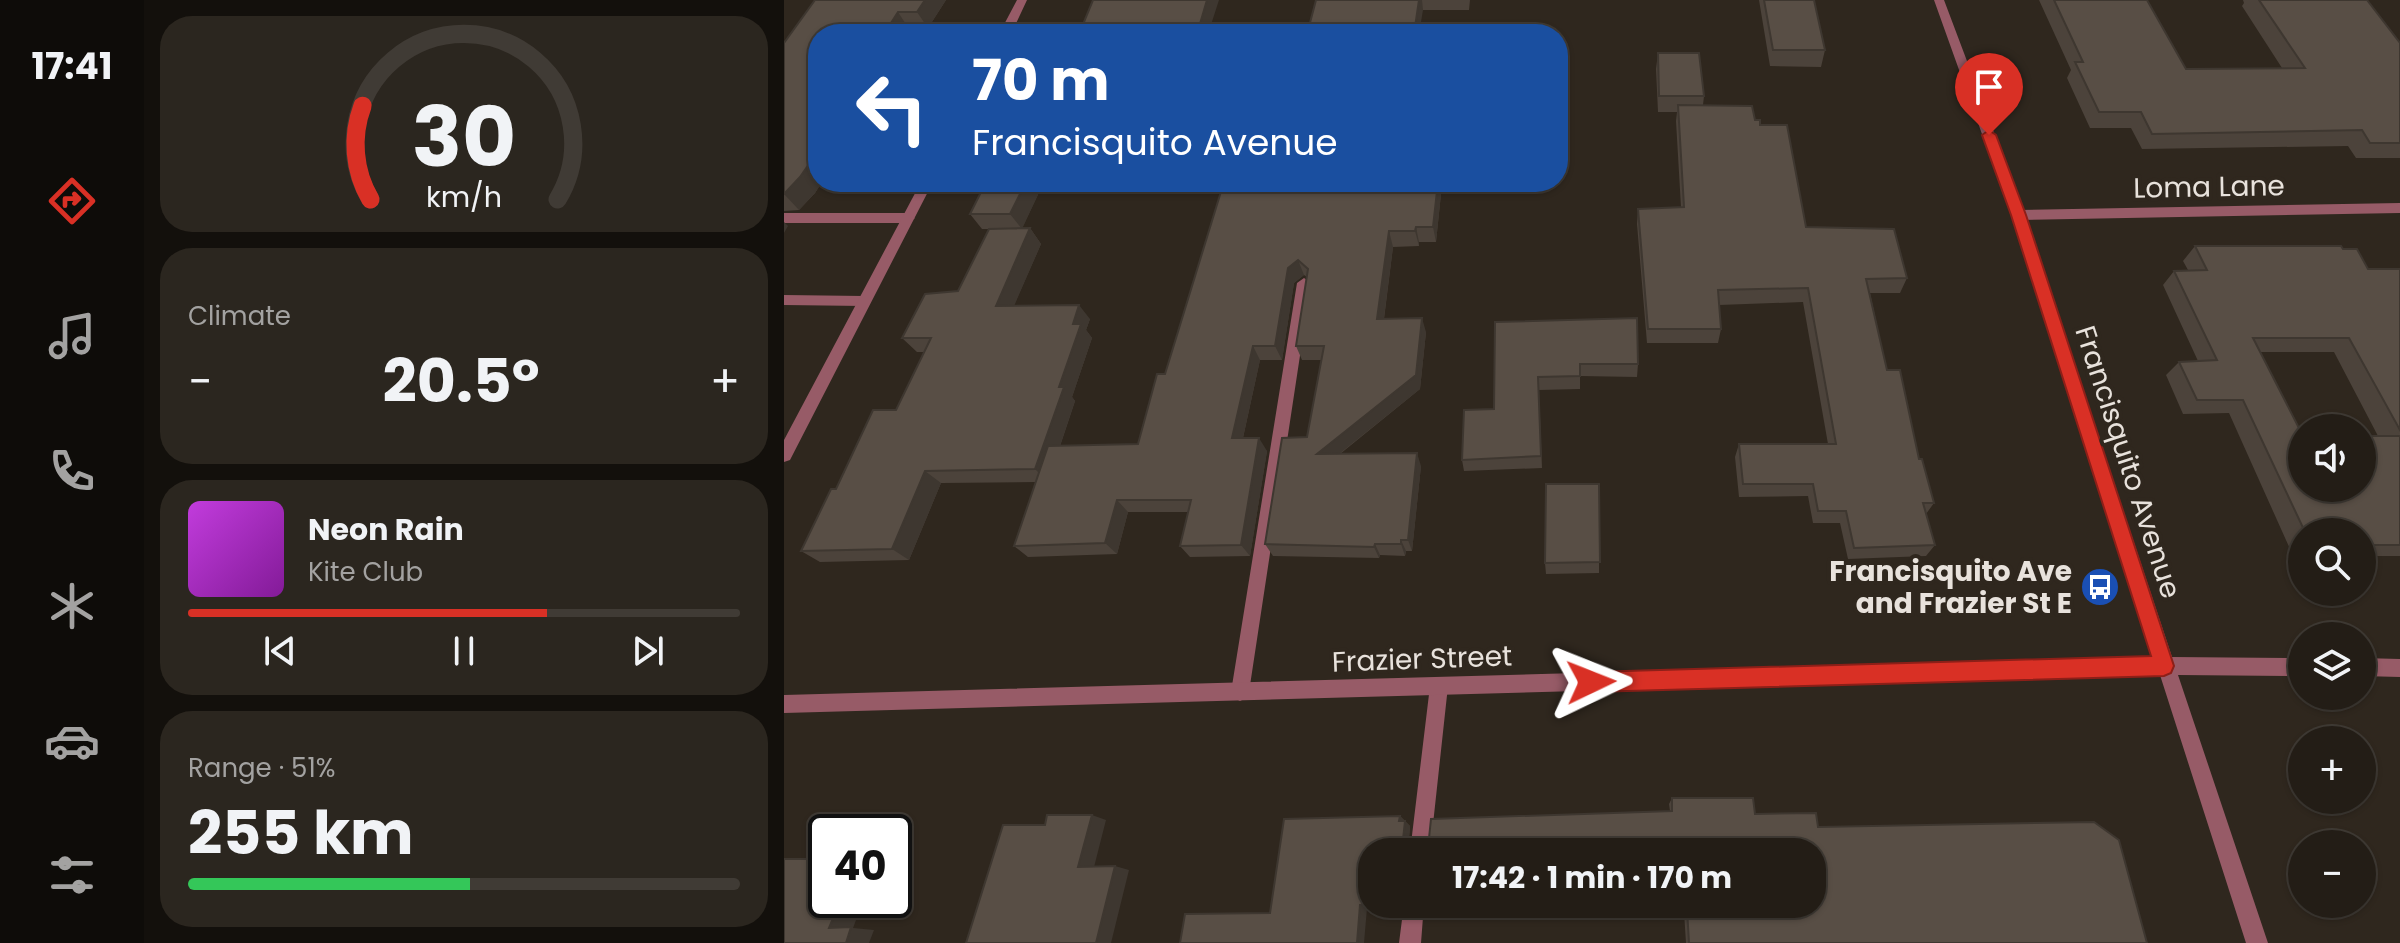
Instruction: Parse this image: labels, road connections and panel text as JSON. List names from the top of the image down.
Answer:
{
  "streets": {
    "street": ["Loma Lane", "Francisquito Avenue", "Frazier Street"]
  },
  "crossings": [
    ["Loma Lane", "Francisquito Avenue"],
    ["Francisquito Avenue", "Frazier Street"]
  ],
  "places": {
    "bus stop": ["Francisquito Ave and Frazier St E"]
  },
  "page": {
    "tabs": "17:41",
    "turn": ["70 m", "Francisquito Avenue"],
    "tile": [
      "Climate",
      ["Range · 51%", "255 km"]
    ],
    "heat": ["−", "20.5°", "+"],
    "map_buttons": ["+", "−"],
    "song": ["Neon Rain", "Kite Club"],
    "limit": "40",
    "trip": "17:42 · 1 min · 170 m",
    "gauge": ["30", "km/h"]
  }
}
